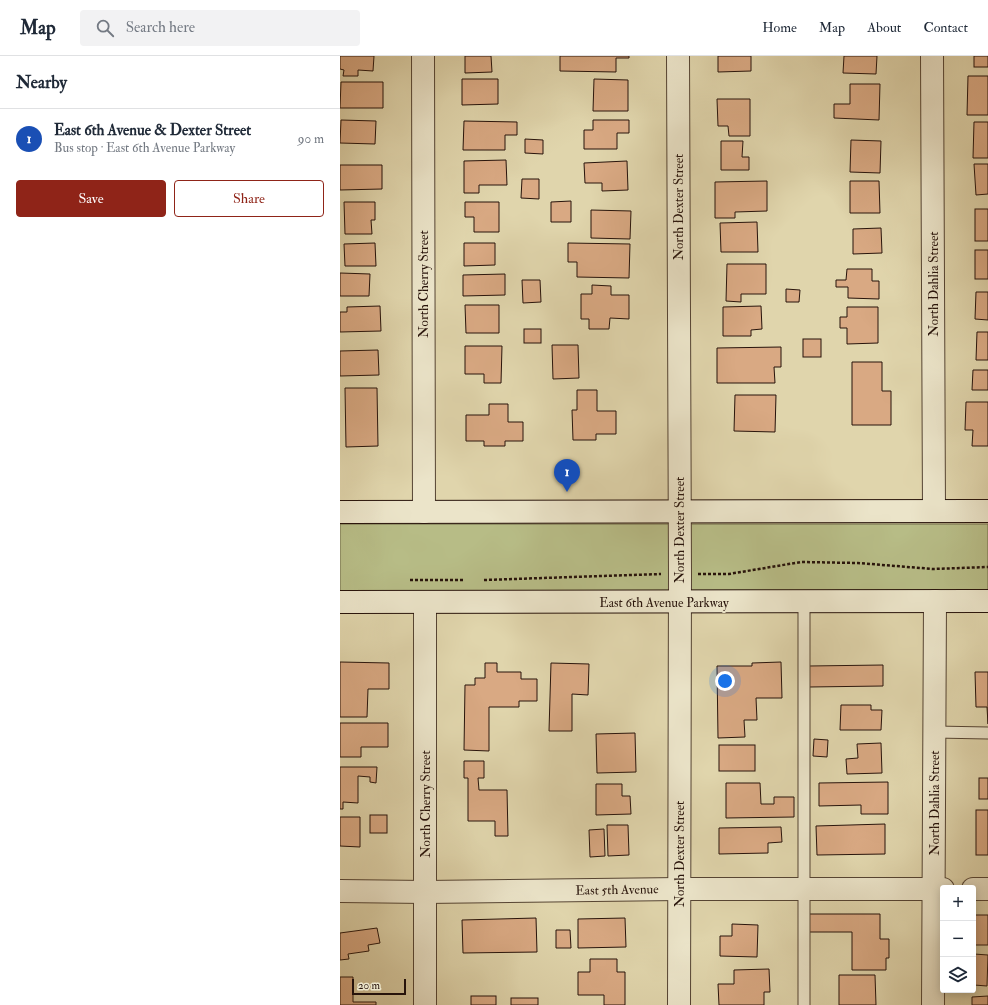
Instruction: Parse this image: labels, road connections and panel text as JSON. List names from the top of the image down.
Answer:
{
  "streets": {
    "street": [
      "North Dexter Street",
      "North Cherry Street",
      "North Dahlia Street",
      "East 6th Avenue Parkway",
      "East 5th Avenue"
    ]
  },
  "crossings": [
    ["North Dexter Street", "East 6th Avenue Parkway"],
    ["North Dexter Street", "East 5th Avenue"],
    ["North Cherry Street", "East 6th Avenue Parkway"],
    ["North Cherry Street", "East 5th Avenue"],
    ["North Dahlia Street", "East 6th Avenue Parkway"],
    ["North Dahlia Street", "East 5th Avenue"]
  ],
  "scale_bar": "20 m",
  "page": {
    "header": "Map",
    "search": "Search here",
    "nav": [
      "Home",
      "Map",
      "About",
      "Contact"
    ],
    "heading": "Nearby",
    "list": [
      {
        "mark": "1",
        "name": "East 6th Avenue & Dexter Street",
        "note": "Bus stop · East 6th Avenue Parkway",
        "value": "90 m"
      }
    ],
    "buttons": ["Save", "Share"],
    "pins": "1",
    "map_buttons": ["+", "−"],
    "scale": "20 m"
  }
}
